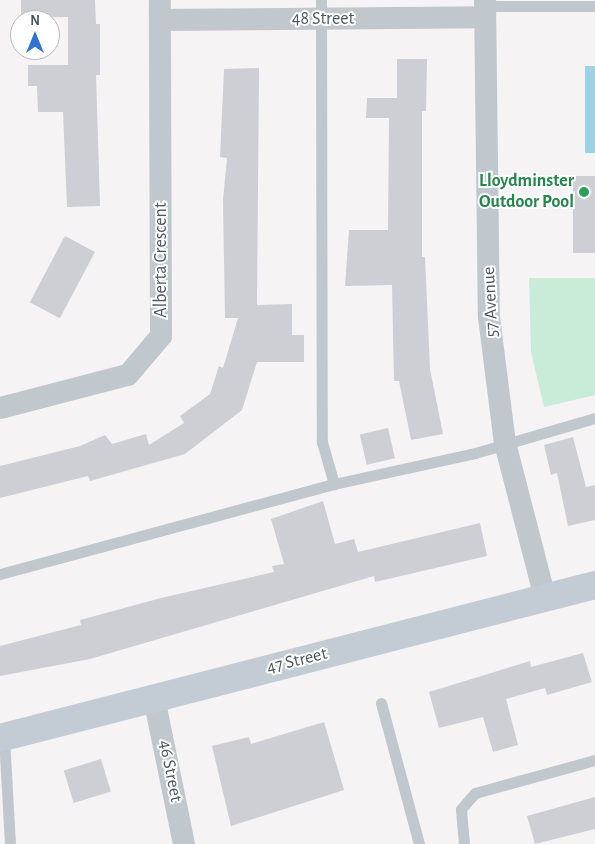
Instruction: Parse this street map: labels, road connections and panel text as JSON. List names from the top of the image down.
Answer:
{
  "streets": {
    "street": [
      "48 Street",
      "Alberta Crescent",
      "57 Avenue",
      "47 Street",
      "46 Street"
    ]
  },
  "crossings": [
    ["48 Street", "Alberta Crescent"],
    ["48 Street", "57 Avenue"],
    ["57 Avenue", "47 Street"],
    ["47 Street", "46 Street"]
  ],
  "places": ["Lloydminster Outdoor Pool"],
  "north": "top"
}
